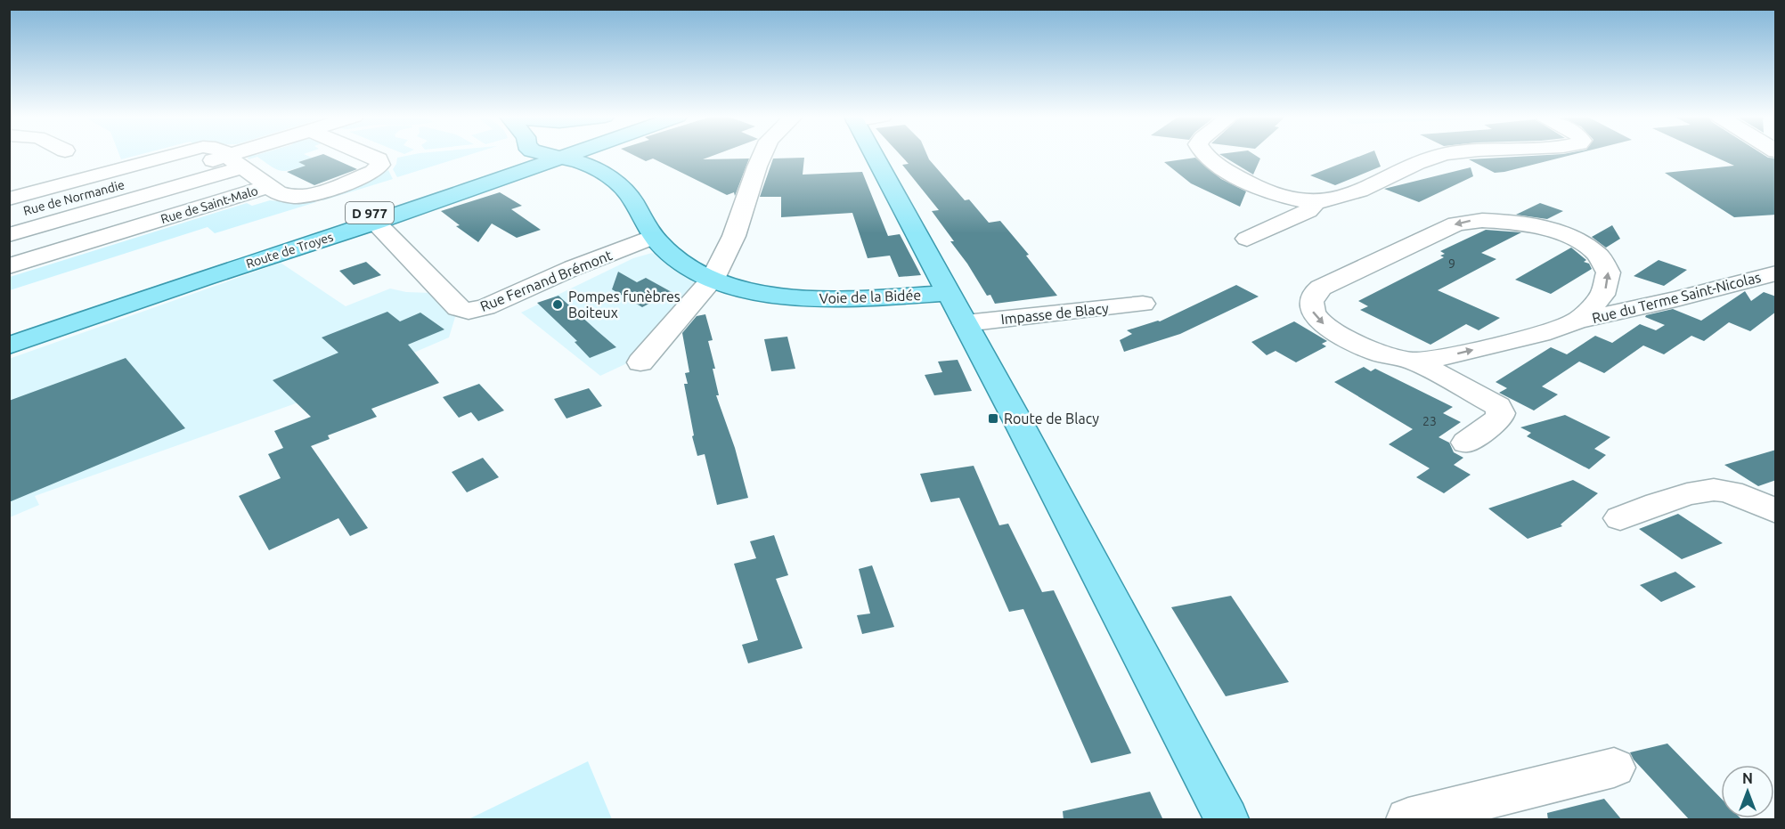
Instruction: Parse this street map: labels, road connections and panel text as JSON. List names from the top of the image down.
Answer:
{
  "streets": {
    "main road": ["D 977", "Route de Troyes", "Voie de la Bidée"],
    "street": [
      "Rue de Normandie",
      "Rue de Saint-Malo",
      "Rue Fernand Brémont",
      "Rue du Terme Saint-Nicolas",
      "Impasse de Blacy"
    ]
  },
  "crossings": [
    ["Rue de Normandie", "Rue de Saint-Malo"],
    ["Route de Troyes", "Rue Fernand Brémont"],
    ["Route de Troyes", "Voie de la Bidée"],
    ["Rue Fernand Brémont", "Voie de la Bidée"]
  ],
  "places": {
    "other": ["Pompes funèbres Boiteux"],
    "transit": ["Route de Blacy"]
  },
  "house_numbers": ["9", "23"],
  "north": "top"
}
